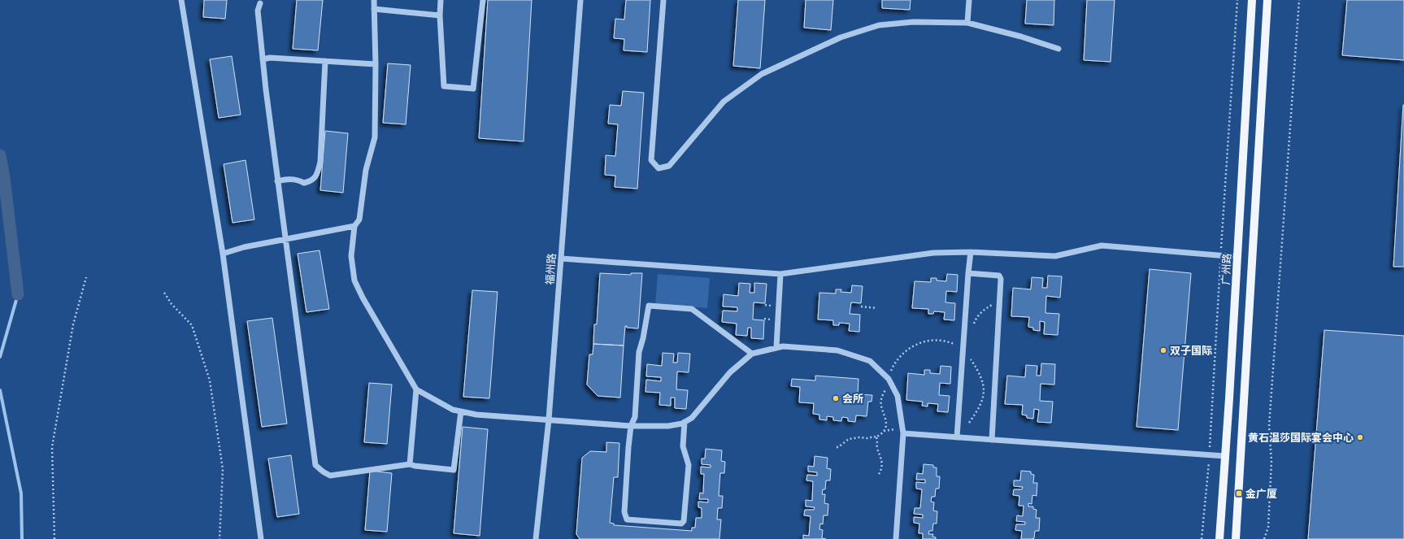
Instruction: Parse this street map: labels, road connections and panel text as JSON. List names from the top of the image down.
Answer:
{
  "streets": {
    "main road": ["广州路"],
    "street": ["福州路"]
  },
  "places": {
    "other": ["双子国际", "会所", "黄石温莎国际宴会中心"],
    "transit": ["金广厦"]
  }
}
